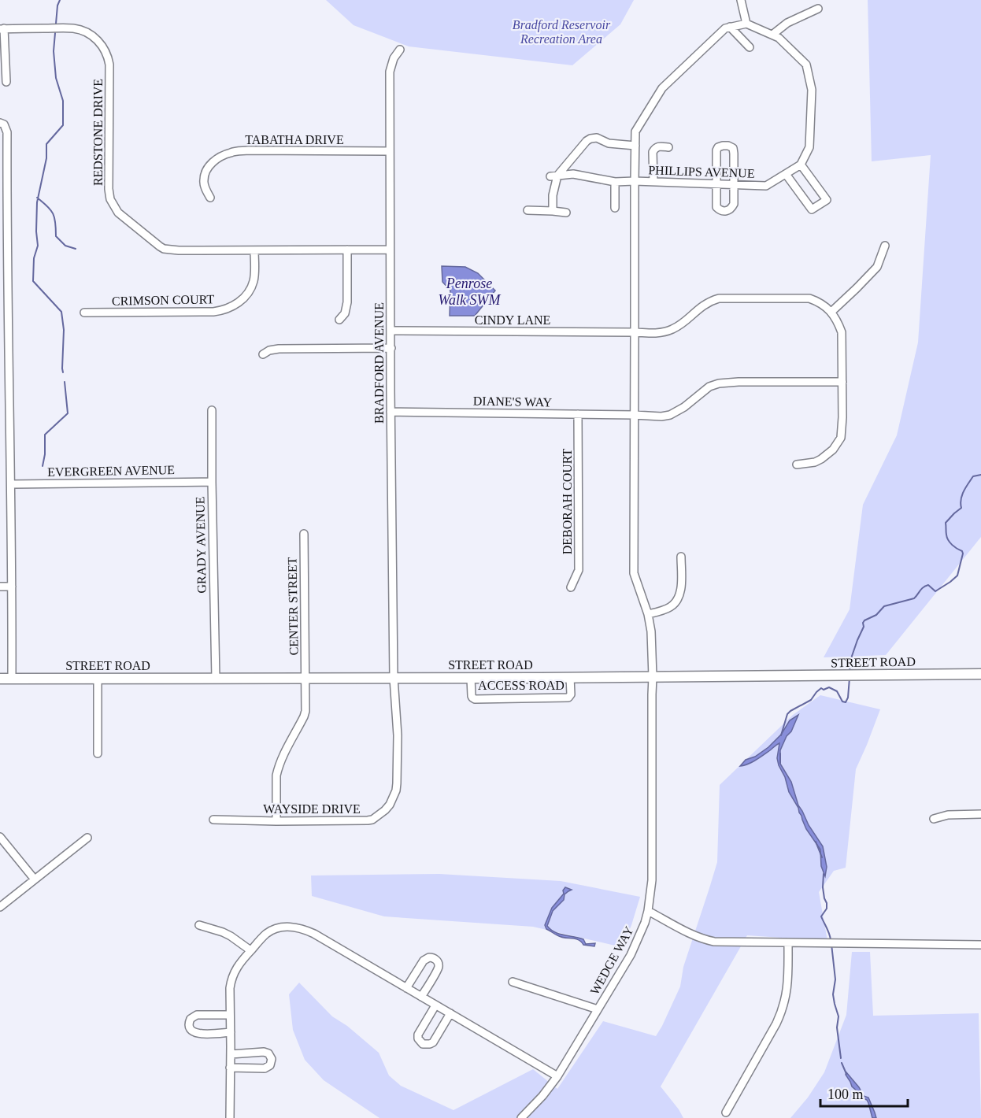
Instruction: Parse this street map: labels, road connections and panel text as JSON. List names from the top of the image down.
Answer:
{
  "streets": {
    "main road": ["STREET ROAD"],
    "street": [
      "REDSTONE DRIVE",
      "TABATHA DRIVE",
      "PHILLIPS AVENUE",
      "CRIMSON COURT",
      "CINDY LANE",
      "BRADFORD AVENUE",
      "DIANE'S WAY",
      "EVERGREEN AVENUE",
      "DEBORAH COURT",
      "GRADY AVENUE",
      "CENTER STREET",
      "ACCESS ROAD",
      "WAYSIDE DRIVE",
      "WEDGE WAY"
    ]
  },
  "crossings": [
    ["REDSTONE DRIVE", "CRIMSON COURT"],
    ["REDSTONE DRIVE", "BRADFORD AVENUE"],
    ["TABATHA DRIVE", "BRADFORD AVENUE"],
    ["PHILLIPS AVENUE", "CINDY LANE"],
    ["PHILLIPS AVENUE", "DIANE'S WAY"],
    ["PHILLIPS AVENUE", "STREET ROAD"],
    ["PHILLIPS AVENUE", "WEDGE WAY"],
    ["CINDY LANE", "BRADFORD AVENUE"],
    ["BRADFORD AVENUE", "DIANE'S WAY"],
    ["BRADFORD AVENUE", "STREET ROAD"],
    ["BRADFORD AVENUE", "WAYSIDE DRIVE"],
    ["DIANE'S WAY", "DEBORAH COURT"],
    ["EVERGREEN AVENUE", "GRADY AVENUE"],
    ["GRADY AVENUE", "STREET ROAD"],
    ["CENTER STREET", "STREET ROAD"],
    ["CENTER STREET", "WAYSIDE DRIVE"],
    ["STREET ROAD", "ACCESS ROAD"],
    ["STREET ROAD", "WAYSIDE DRIVE"],
    ["STREET ROAD", "WEDGE WAY"]
  ],
  "water": ["Penrose Walk SWM"],
  "parks": ["Bradford Reservoir Recreation Area"],
  "scale_bar": "100 m"
}
